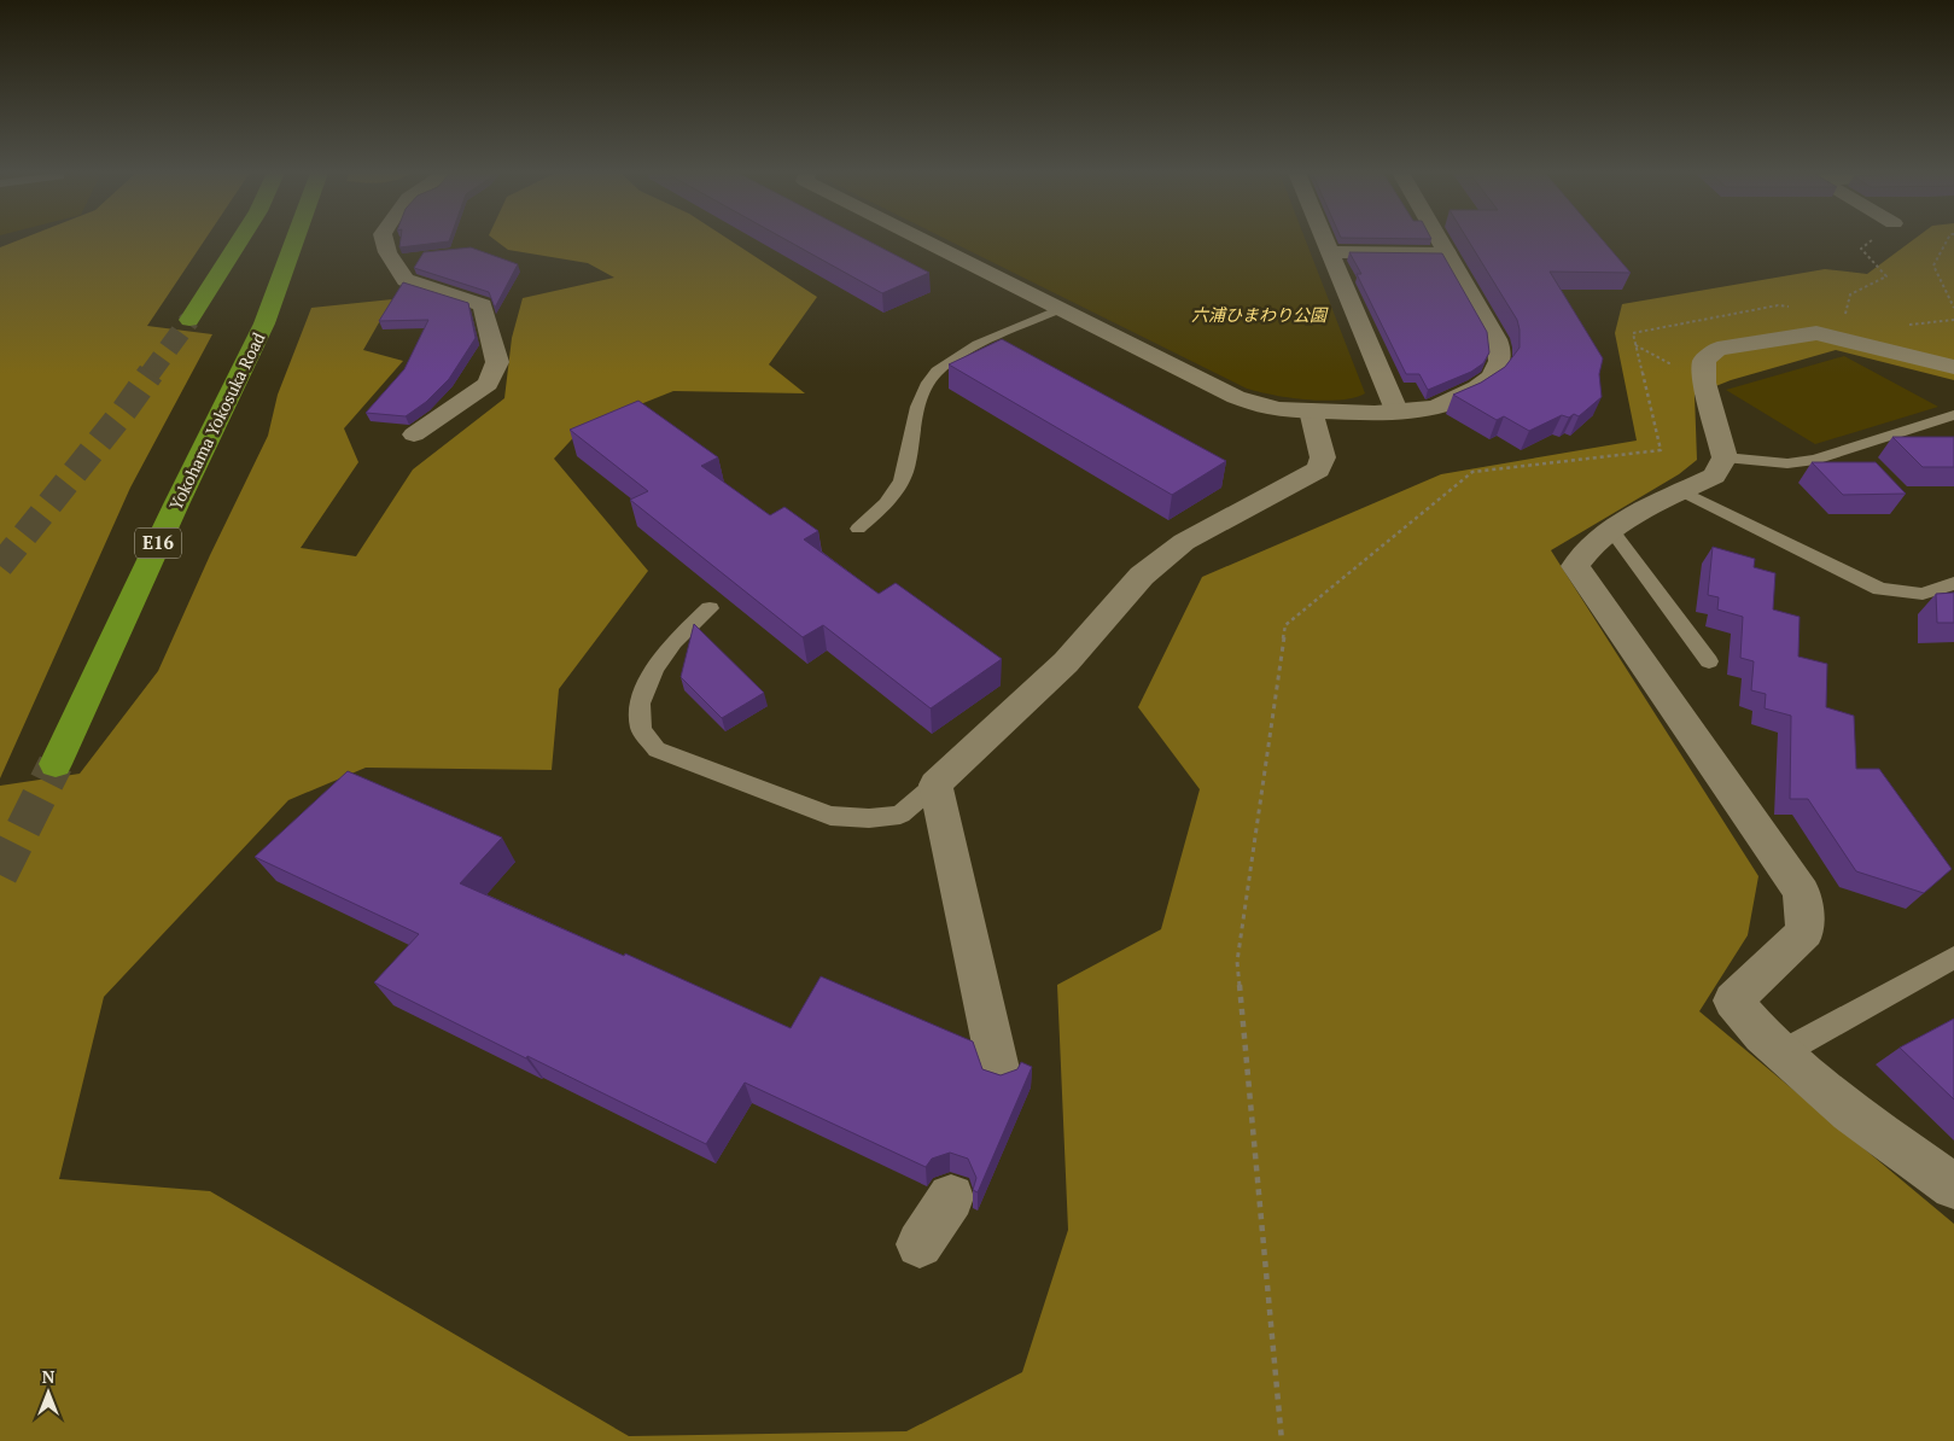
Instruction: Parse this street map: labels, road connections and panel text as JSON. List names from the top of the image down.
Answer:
{
  "streets": {
    "highway": ["Yokohama Yokosuka Road", "E16"]
  },
  "parks": ["六浦ひまわり公園"],
  "north": "top"
}
